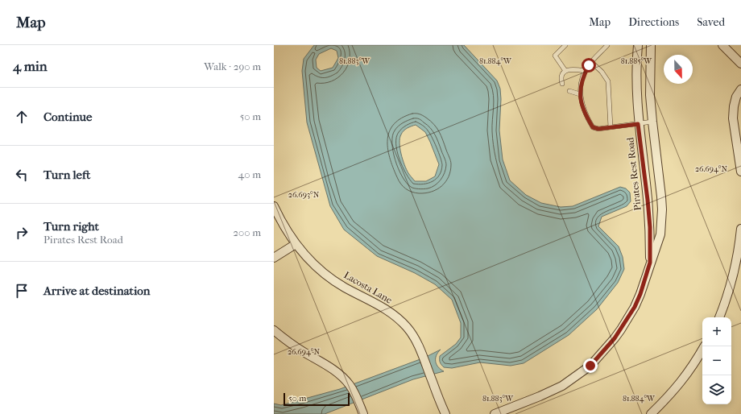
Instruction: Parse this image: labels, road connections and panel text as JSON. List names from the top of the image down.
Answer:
{
  "streets": {
    "street": ["Pirates Rest Road", "Lacosta Lane"]
  },
  "scale_bar": "50 m",
  "north": "bottom",
  "page": {
    "header": "Map",
    "nav": ["Map", "Directions", "Saved"],
    "heading": ["4 min", "Walk · 290 m"],
    "list": [
      ["Continue", "50 m"],
      ["Turn left", "40 m"],
      ["Turn right", "Pirates Rest Road", "200 m"],
      "Arrive at destination"
    ],
    "map_buttons": ["+", "−"],
    "scale": "50 m"
  },
  "coordinates": [
    "81.883°W",
    "81.884°W",
    "81.885°W",
    "26.694°N",
    "26.693°N"
  ]
}
